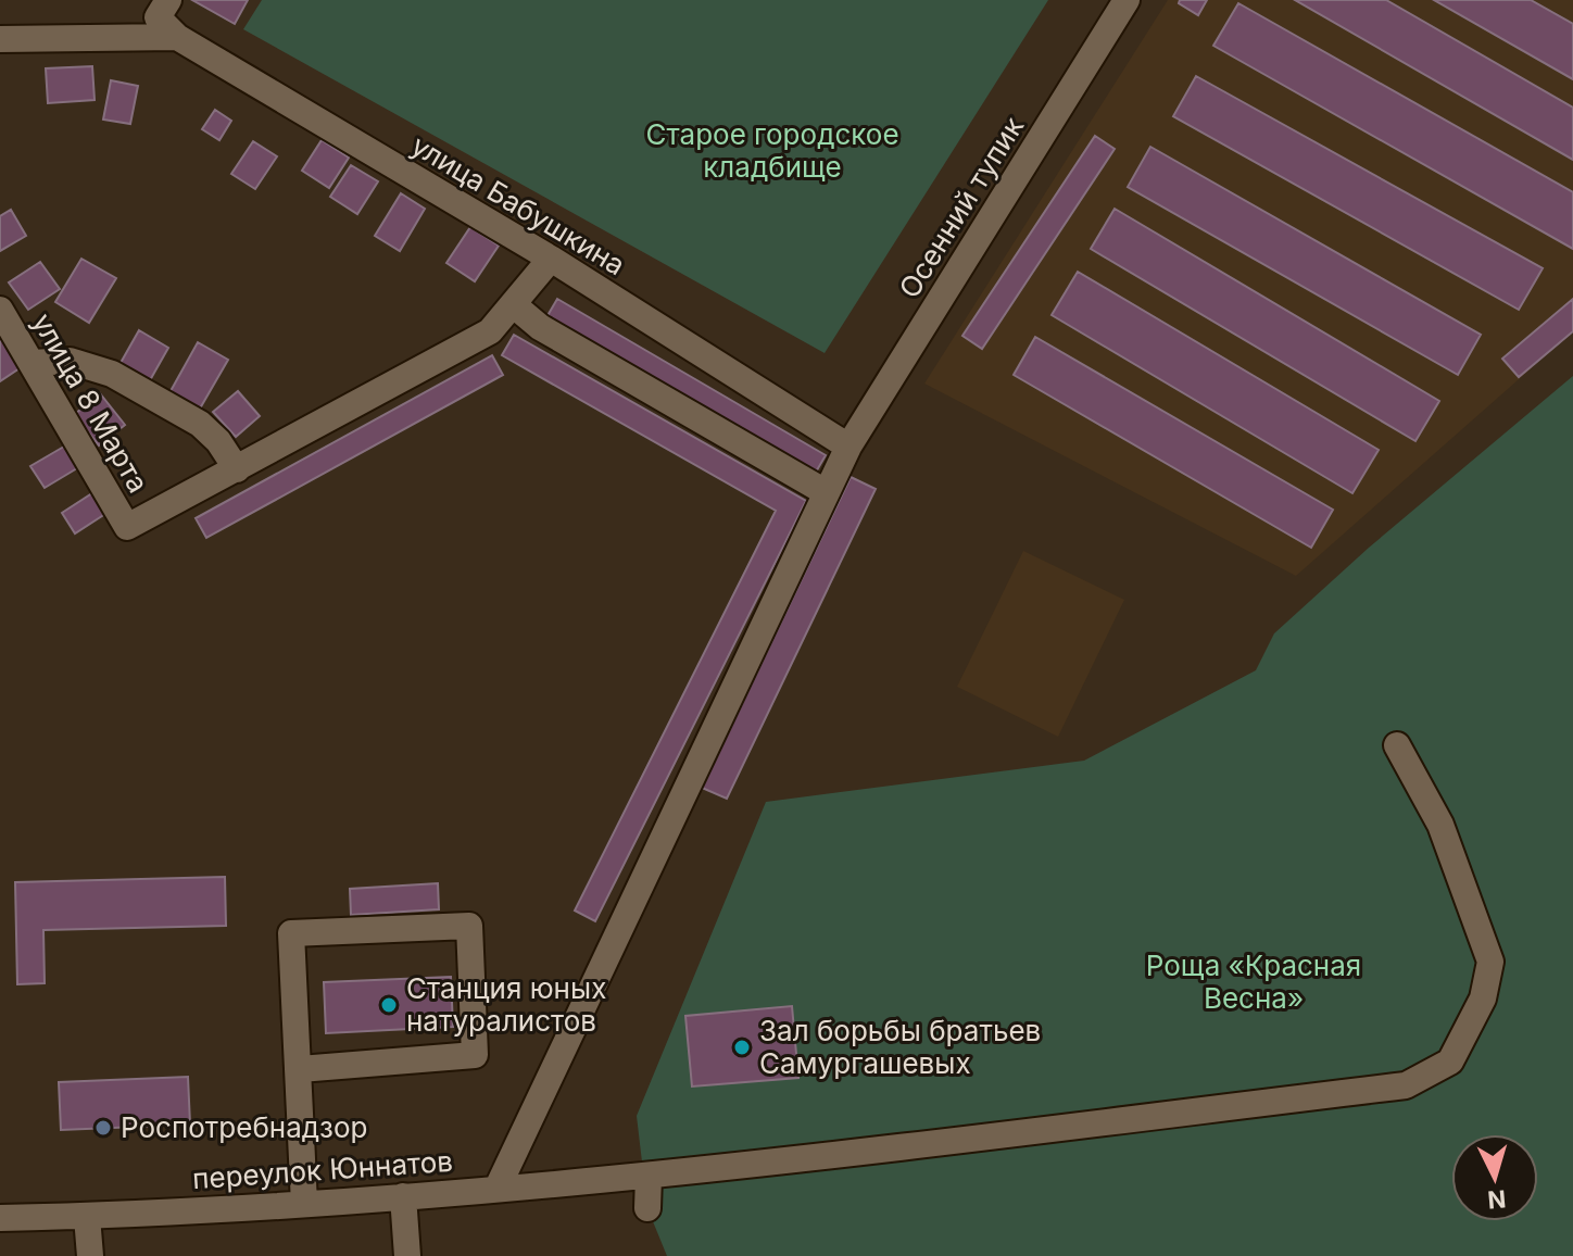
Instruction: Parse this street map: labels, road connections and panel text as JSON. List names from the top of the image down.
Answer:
{
  "streets": {
    "street": [
      "улица Бабушкина",
      "Осенний тупик",
      "улица 8 Марта",
      "переулок Юннатов"
    ]
  },
  "crossings": [
    ["улица Бабушкина", "Осенний тупик"],
    ["Осенний тупик", "переулок Юннатов"]
  ],
  "parks": ["Старое городское кладбище", "Роща «Красная Весна»"],
  "places": ["Станция юных натуралистов", "Зал борьбы братьев Самургашевых", "Роспотребнадзор"],
  "north": "bottom"
}
